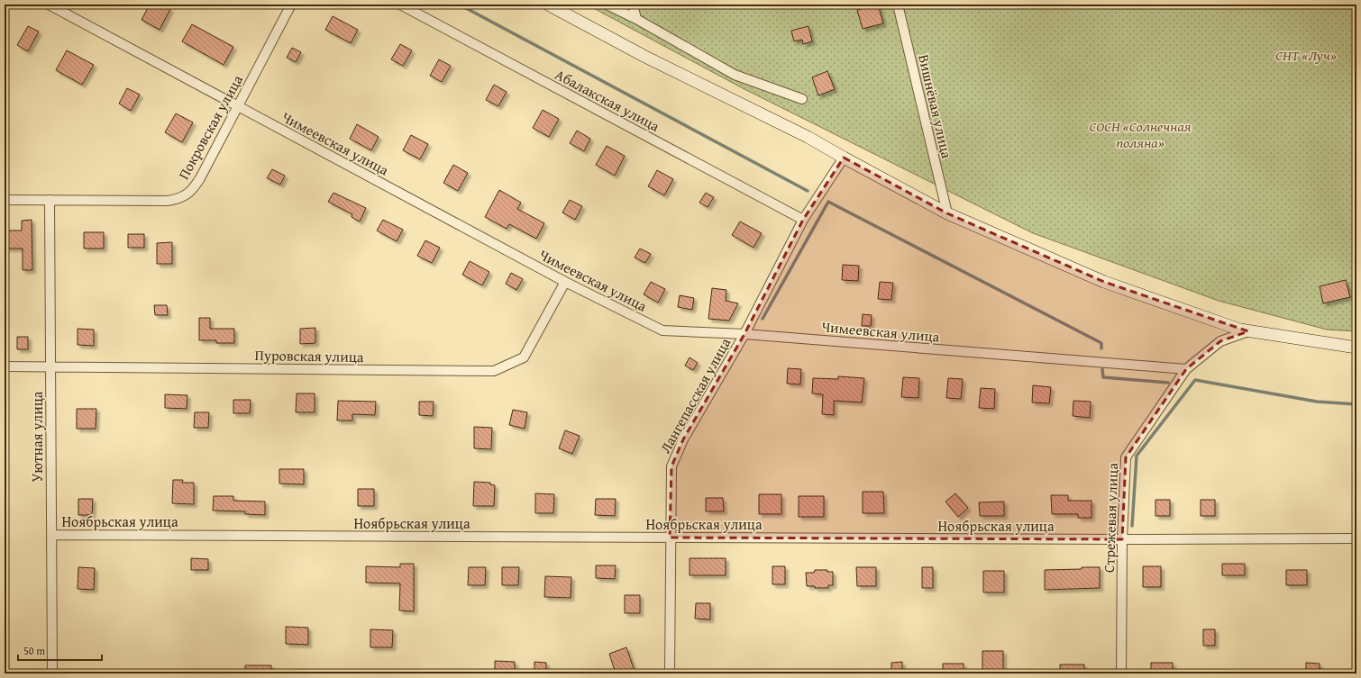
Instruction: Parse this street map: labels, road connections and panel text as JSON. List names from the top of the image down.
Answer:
{
  "streets": {
    "street": [
      "Абалакская улица",
      "Вишнёвая улица",
      "Покровская улица",
      "Чимеевская улица",
      "Пуровская улица",
      "Лангепасская улица",
      "Уютная улица",
      "Стрежевая улица",
      "Ноябрьская улица"
    ]
  },
  "crossings": [
    ["Абалакская улица", "Лангепасская улица"],
    ["Покровская улица", "Чимеевская улица"],
    ["Покровская улица", "Уютная улица"],
    ["Чимеевская улица", "Пуровская улица"],
    ["Чимеевская улица", "Лангепасская улица"],
    ["Чимеевская улица", "Стрежевая улица"],
    ["Пуровская улица", "Уютная улица"],
    ["Лангепасская улица", "Ноябрьская улица"],
    ["Уютная улица", "Ноябрьская улица"],
    ["Стрежевая улица", "Ноябрьская улица"]
  ],
  "parks": ["СНТ «Луч»", "СОСН «Солнечная поляна»"],
  "scale_bar": "50 m"
}
